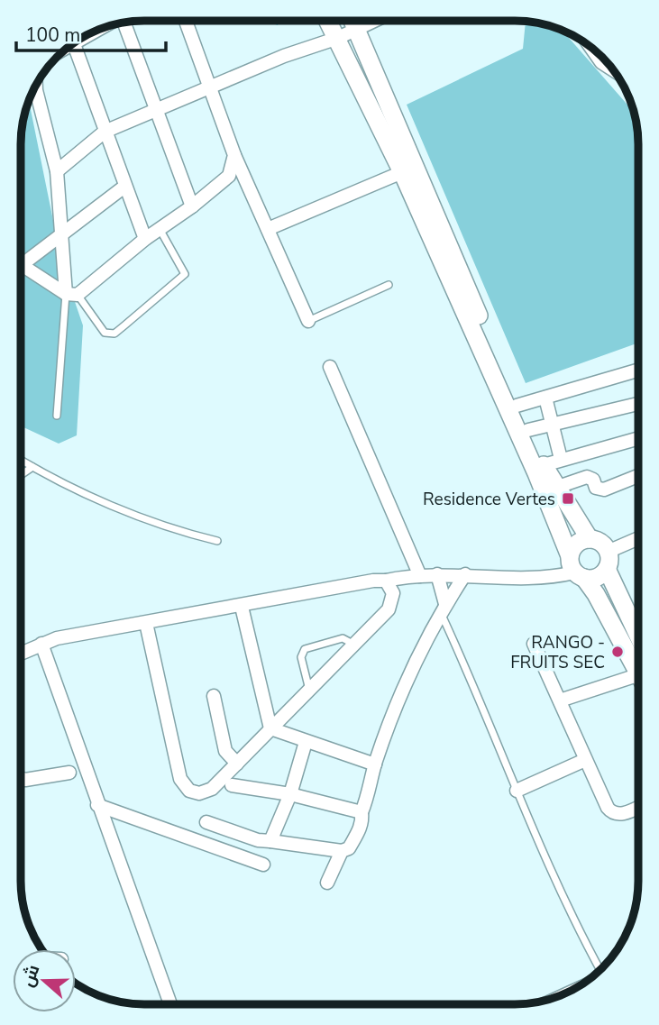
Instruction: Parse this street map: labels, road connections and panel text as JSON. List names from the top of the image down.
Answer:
{
  "places": {
    "transit": ["Residence Vertes"],
    "other": ["RANGO - FRUITS SEC"]
  },
  "scale_bar": "100 m",
  "north": "left"
}
